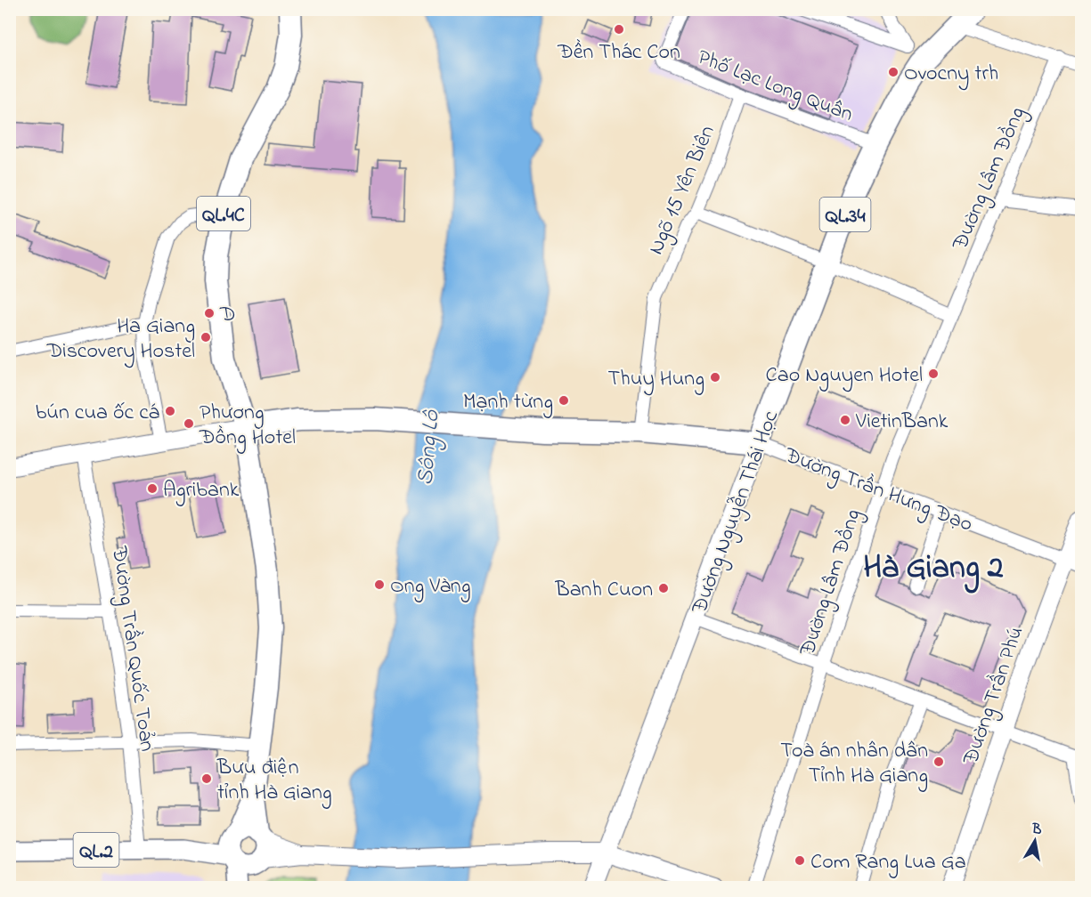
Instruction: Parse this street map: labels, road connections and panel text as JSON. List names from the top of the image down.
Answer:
{
  "streets": {
    "highway": [
      "QL.4C",
      "QL.34",
      "Đường Trần Hưng Đạo",
      "Đường Nguyễn Thái Học"
    ],
    "main road": ["Đường Trần Phú", "QL.2"],
    "street": [
      "Phố Lạc Long Quân",
      "Đường Lâm Đồng",
      "Ngõ 15 Yên Biên",
      "Đường Trần Quốc Toản"
    ]
  },
  "crossings": [
    ["Phố Lạc Long Quân", "Ngõ 15 Yên Biên"],
    ["Phố Lạc Long Quân", "Đường Nguyễn Thái Học"],
    ["Đường Lâm Đồng", "Đường Trần Hưng Đạo"],
    ["Ngõ 15 Yên Biên", "Đường Trần Hưng Đạo"],
    ["QL.4C", "Đường Trần Hưng Đạo"],
    ["QL.4C", "QL.2"],
    ["Đường Trần Hưng Đạo", "Đường Nguyễn Thái Học"],
    ["Đường Trần Hưng Đạo", "Đường Trần Phú"],
    ["Đường Trần Quốc Toản", "QL.2"]
  ],
  "districts": ["Hà Giang 2"],
  "water": ["Sông Lô"],
  "places": [
    "Đền Thác Con",
    "Ovocny trh",
    "D",
    "Ha Giang Discovery Hostel",
    "Cao Nguyen Hotel",
    "Thuy Hung",
    "Mạnh từng",
    "bún cua ốc cá",
    "VietinBank",
    "Phương Đồng Hotel",
    "Agribank",
    "Ong Vàng",
    "Banh Cuon",
    "Toà án nhân dân Tỉnh Hà Giang",
    "Bưu điện tỉnh Hà Giang",
    "Com Rang Lua Ga"
  ],
  "north": "top"
}
